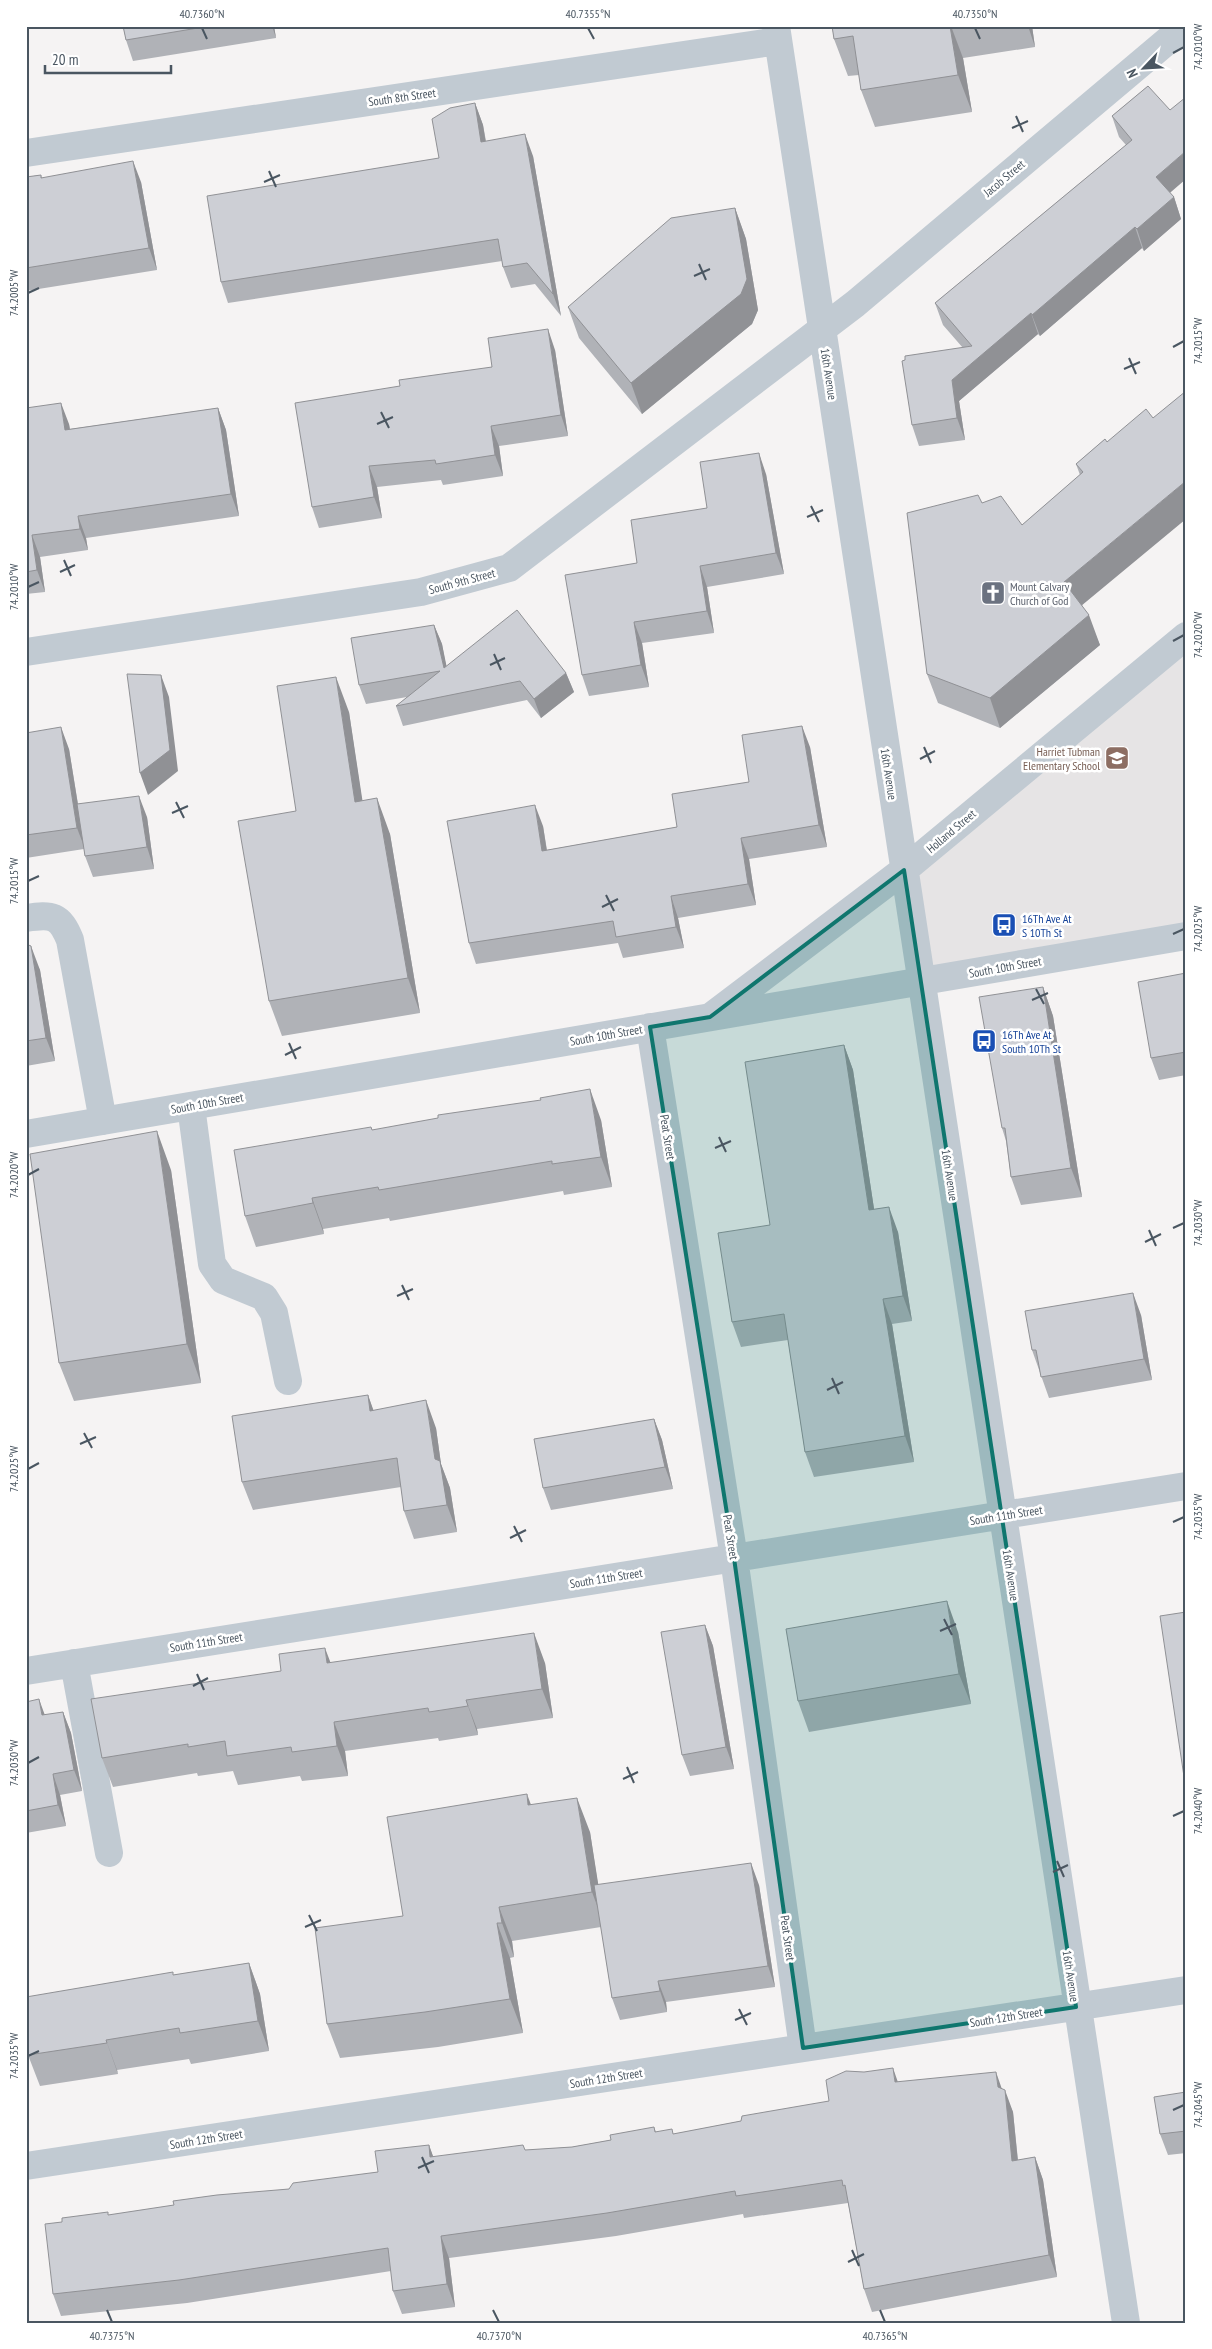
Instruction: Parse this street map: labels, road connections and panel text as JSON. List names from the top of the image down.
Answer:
{
  "streets": {
    "street": [
      "South 8th Street",
      "Jacob Street",
      "16th Avenue",
      "South 9th Street",
      "Holland Street",
      "South 10th Street",
      "Peat Street",
      "South 11th Street",
      "South 12th Street"
    ]
  },
  "crossings": [
    ["South 8th Street", "16th Avenue"],
    ["Jacob Street", "16th Avenue"],
    ["Jacob Street", "South 9th Street"],
    ["16th Avenue", "South 9th Street"],
    ["16th Avenue", "Holland Street"],
    ["16th Avenue", "South 10th Street"],
    ["16th Avenue", "South 11th Street"],
    ["16th Avenue", "South 12th Street"],
    ["Holland Street", "South 10th Street"],
    ["South 10th Street", "Peat Street"],
    ["Peat Street", "South 11th Street"],
    ["Peat Street", "South 12th Street"]
  ],
  "places": {
    "church": ["Mount Calvary Church of God"],
    "school or university": ["Harriet Tubman Elementary School"],
    "bus stop": ["16Th Ave At S 10Th St", "16Th Ave At South 10Th St"]
  },
  "scale_bar": "20 m",
  "north": "bottom left",
  "coordinates": [
    "40.7360°N",
    "40.7355°N",
    "40.7350°N",
    "74.2010°W",
    "74.2005°W",
    "74.2015°W",
    "74.2020°W",
    "74.2025°W",
    "74.2030°W",
    "74.2035°W",
    "74.2040°W",
    "74.2045°W",
    "40.7375°N",
    "40.7370°N",
    "40.7365°N"
  ]
}
